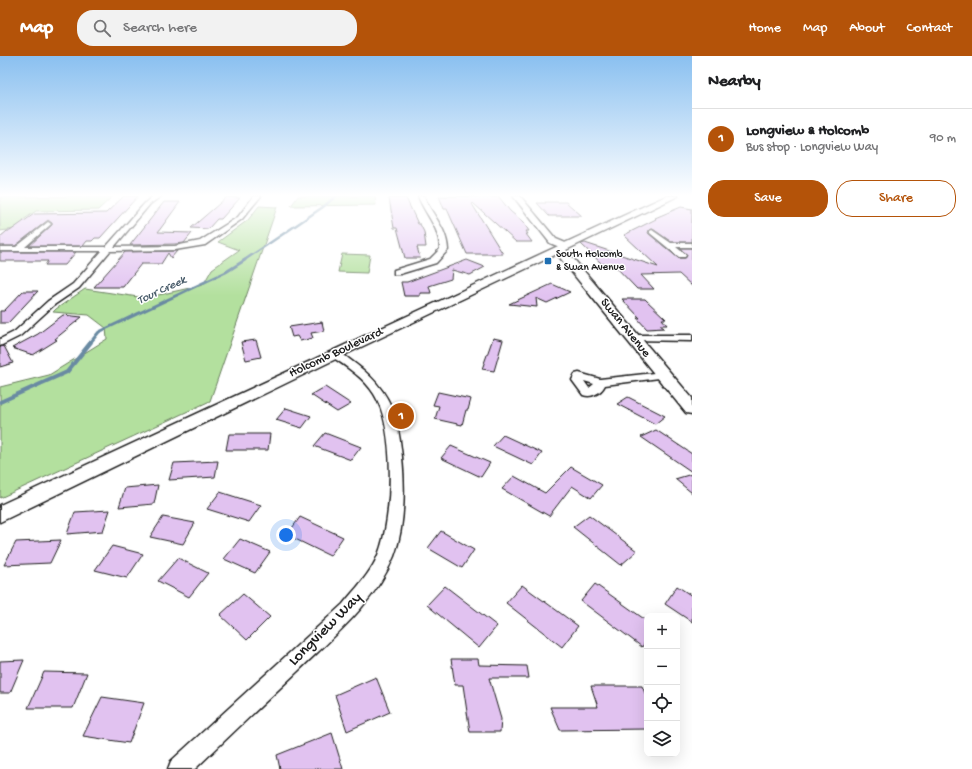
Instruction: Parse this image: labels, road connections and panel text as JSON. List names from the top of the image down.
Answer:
{
  "streets": {
    "street": ["Swan Avenue", "Holcomb Boulevard", "Longview Way"]
  },
  "crossings": [
    ["Swan Avenue", "Holcomb Boulevard"],
    ["Holcomb Boulevard", "Longview Way"]
  ],
  "water": ["Tour Creek"],
  "places": {
    "transit": ["South Holcomb & Swan Avenue"]
  },
  "page": {
    "header": "Map",
    "search": "Search here",
    "nav": [
      "Home",
      "Map",
      "About",
      "Contact"
    ],
    "heading": "Nearby",
    "list": [
      {
        "mark": "1",
        "name": "Longview & Holcomb",
        "note": "Bus stop · Longview Way",
        "value": "90 m"
      }
    ],
    "buttons": ["Save", "Share"],
    "pins": "1",
    "map_buttons": ["+", "−"]
  }
}
